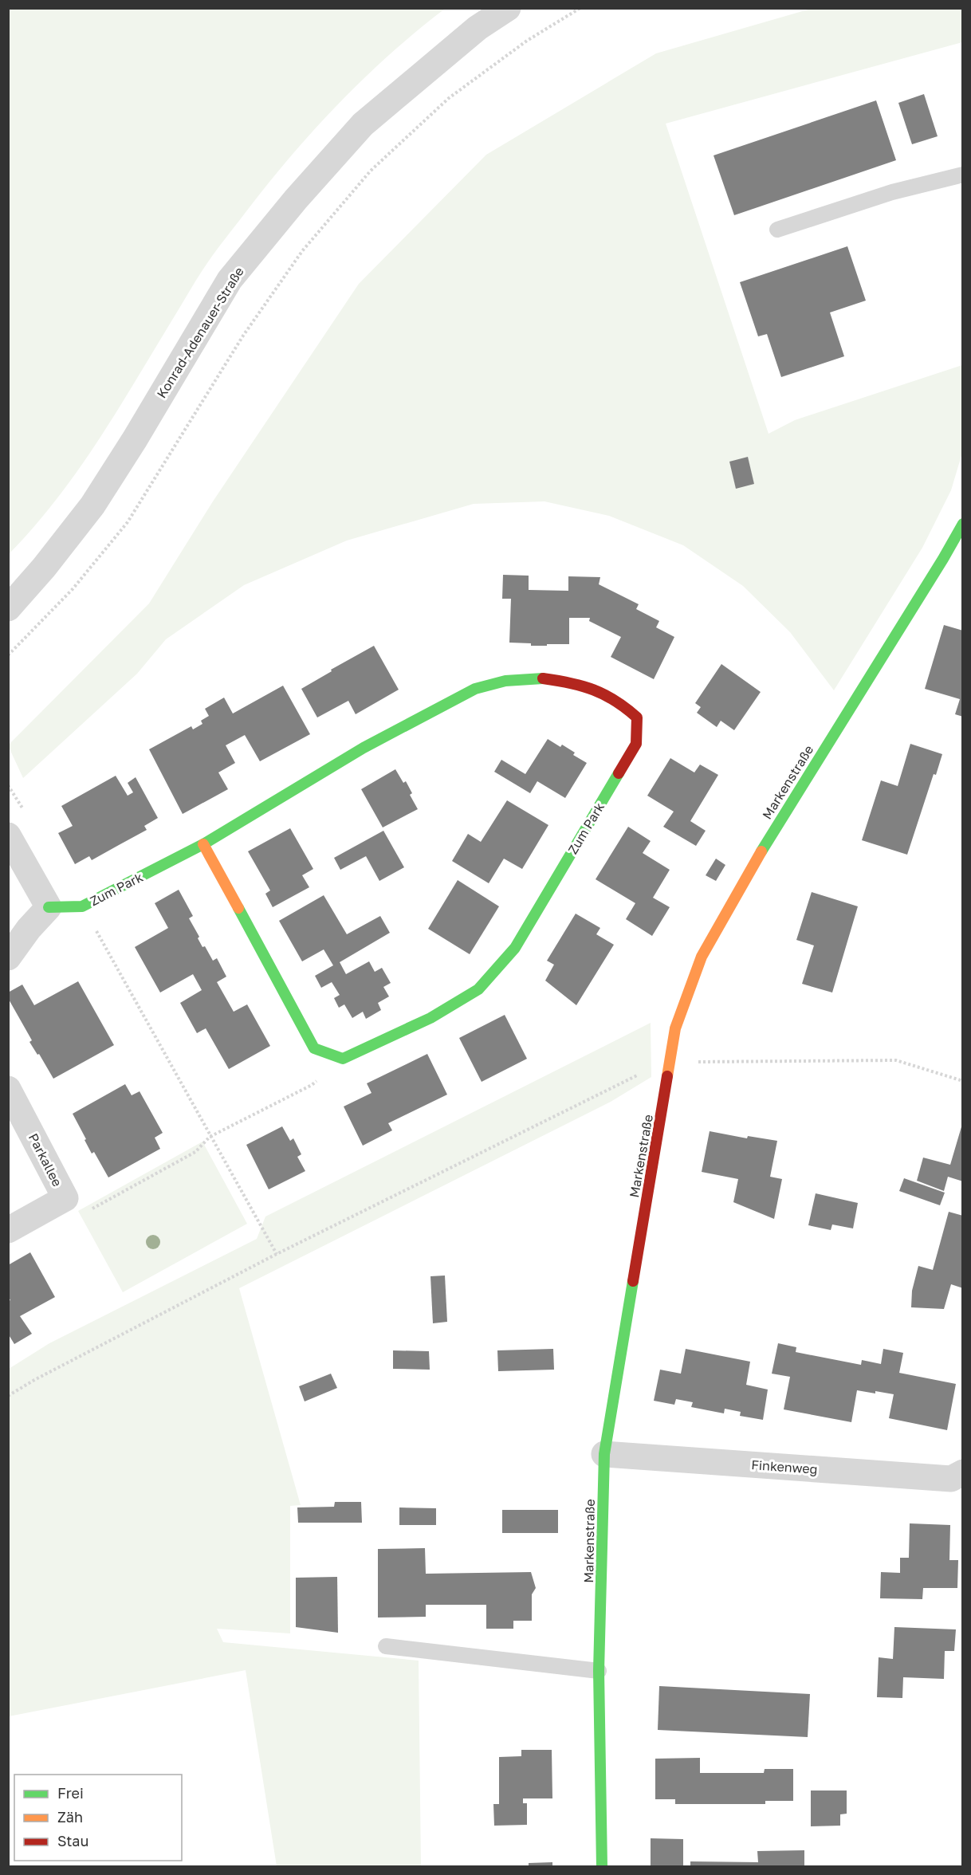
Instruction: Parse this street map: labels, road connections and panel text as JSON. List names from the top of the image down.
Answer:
{
  "streets": {
    "street": [
      "Konrad-Adenauer-Straße",
      "Markenstraße",
      "Zum Park",
      "Parkallee",
      "Finkenweg"
    ]
  },
  "crossings": [
    ["Markenstraße", "Finkenweg"]
  ],
  "legend": ["Frei", "Zäh", "Stau"]
}
